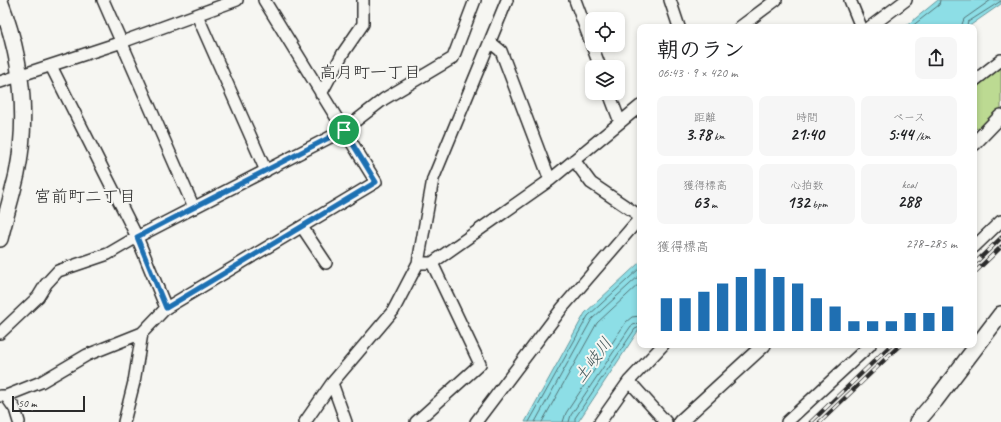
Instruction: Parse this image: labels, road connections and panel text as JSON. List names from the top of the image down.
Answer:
{
  "districts": ["高月町一丁目", "宮前町二丁目"],
  "water": ["土岐川"],
  "scale_bar": "50 m",
  "page": {
    "heading": ["朝のラン", "06:43 · 9 × 420 m"],
    "stats": [
      ["距離", "3.78 km"],
      ["時間", "21:40"],
      ["ペース", "5:44 /km"],
      ["獲得標高", "63 m"],
      ["心拍数", "132 bpm"],
      ["kcal", "288"]
    ],
    "chart": ["獲得標高", "278–285 m"],
    "scale": "50 m"
  }
}
